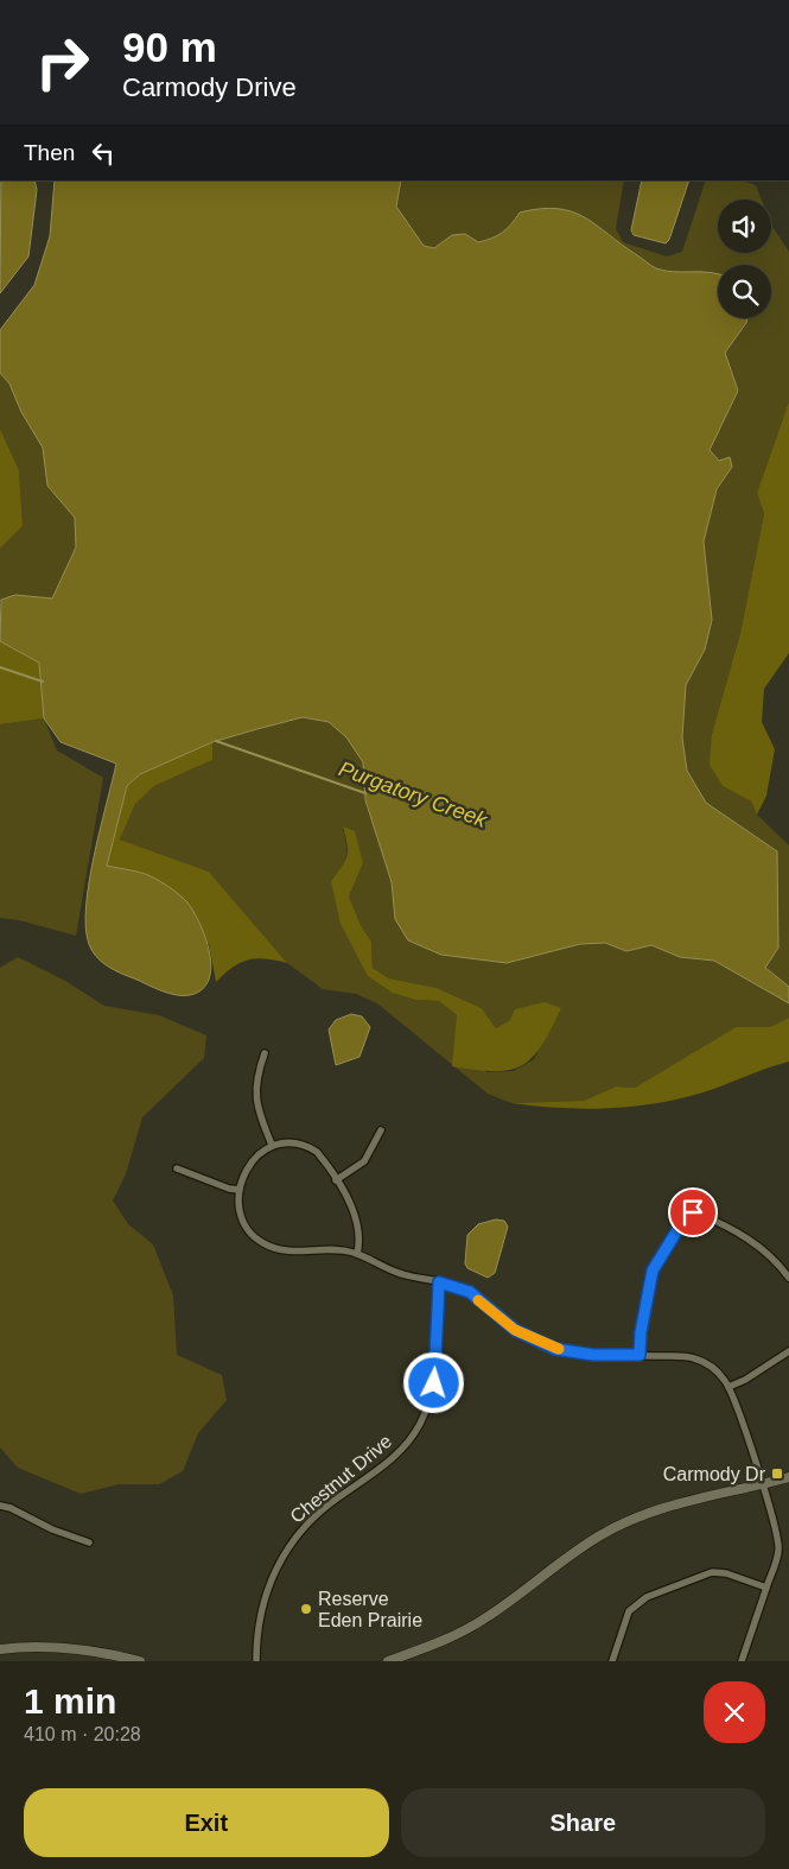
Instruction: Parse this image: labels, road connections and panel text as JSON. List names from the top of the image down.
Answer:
{
  "streets": {
    "street": ["Chestnut Drive"]
  },
  "water": ["Purgatory Creek"],
  "places": {
    "transit": ["Carmody Dr"],
    "other": ["Reserve Eden Prairie"]
  },
  "page": {
    "turn": ["90 m", "Carmody Drive"],
    "then": "Then",
    "heading": ["1 min", "410 m · 20:28"],
    "buttons": ["Exit", "Share"]
  }
}
